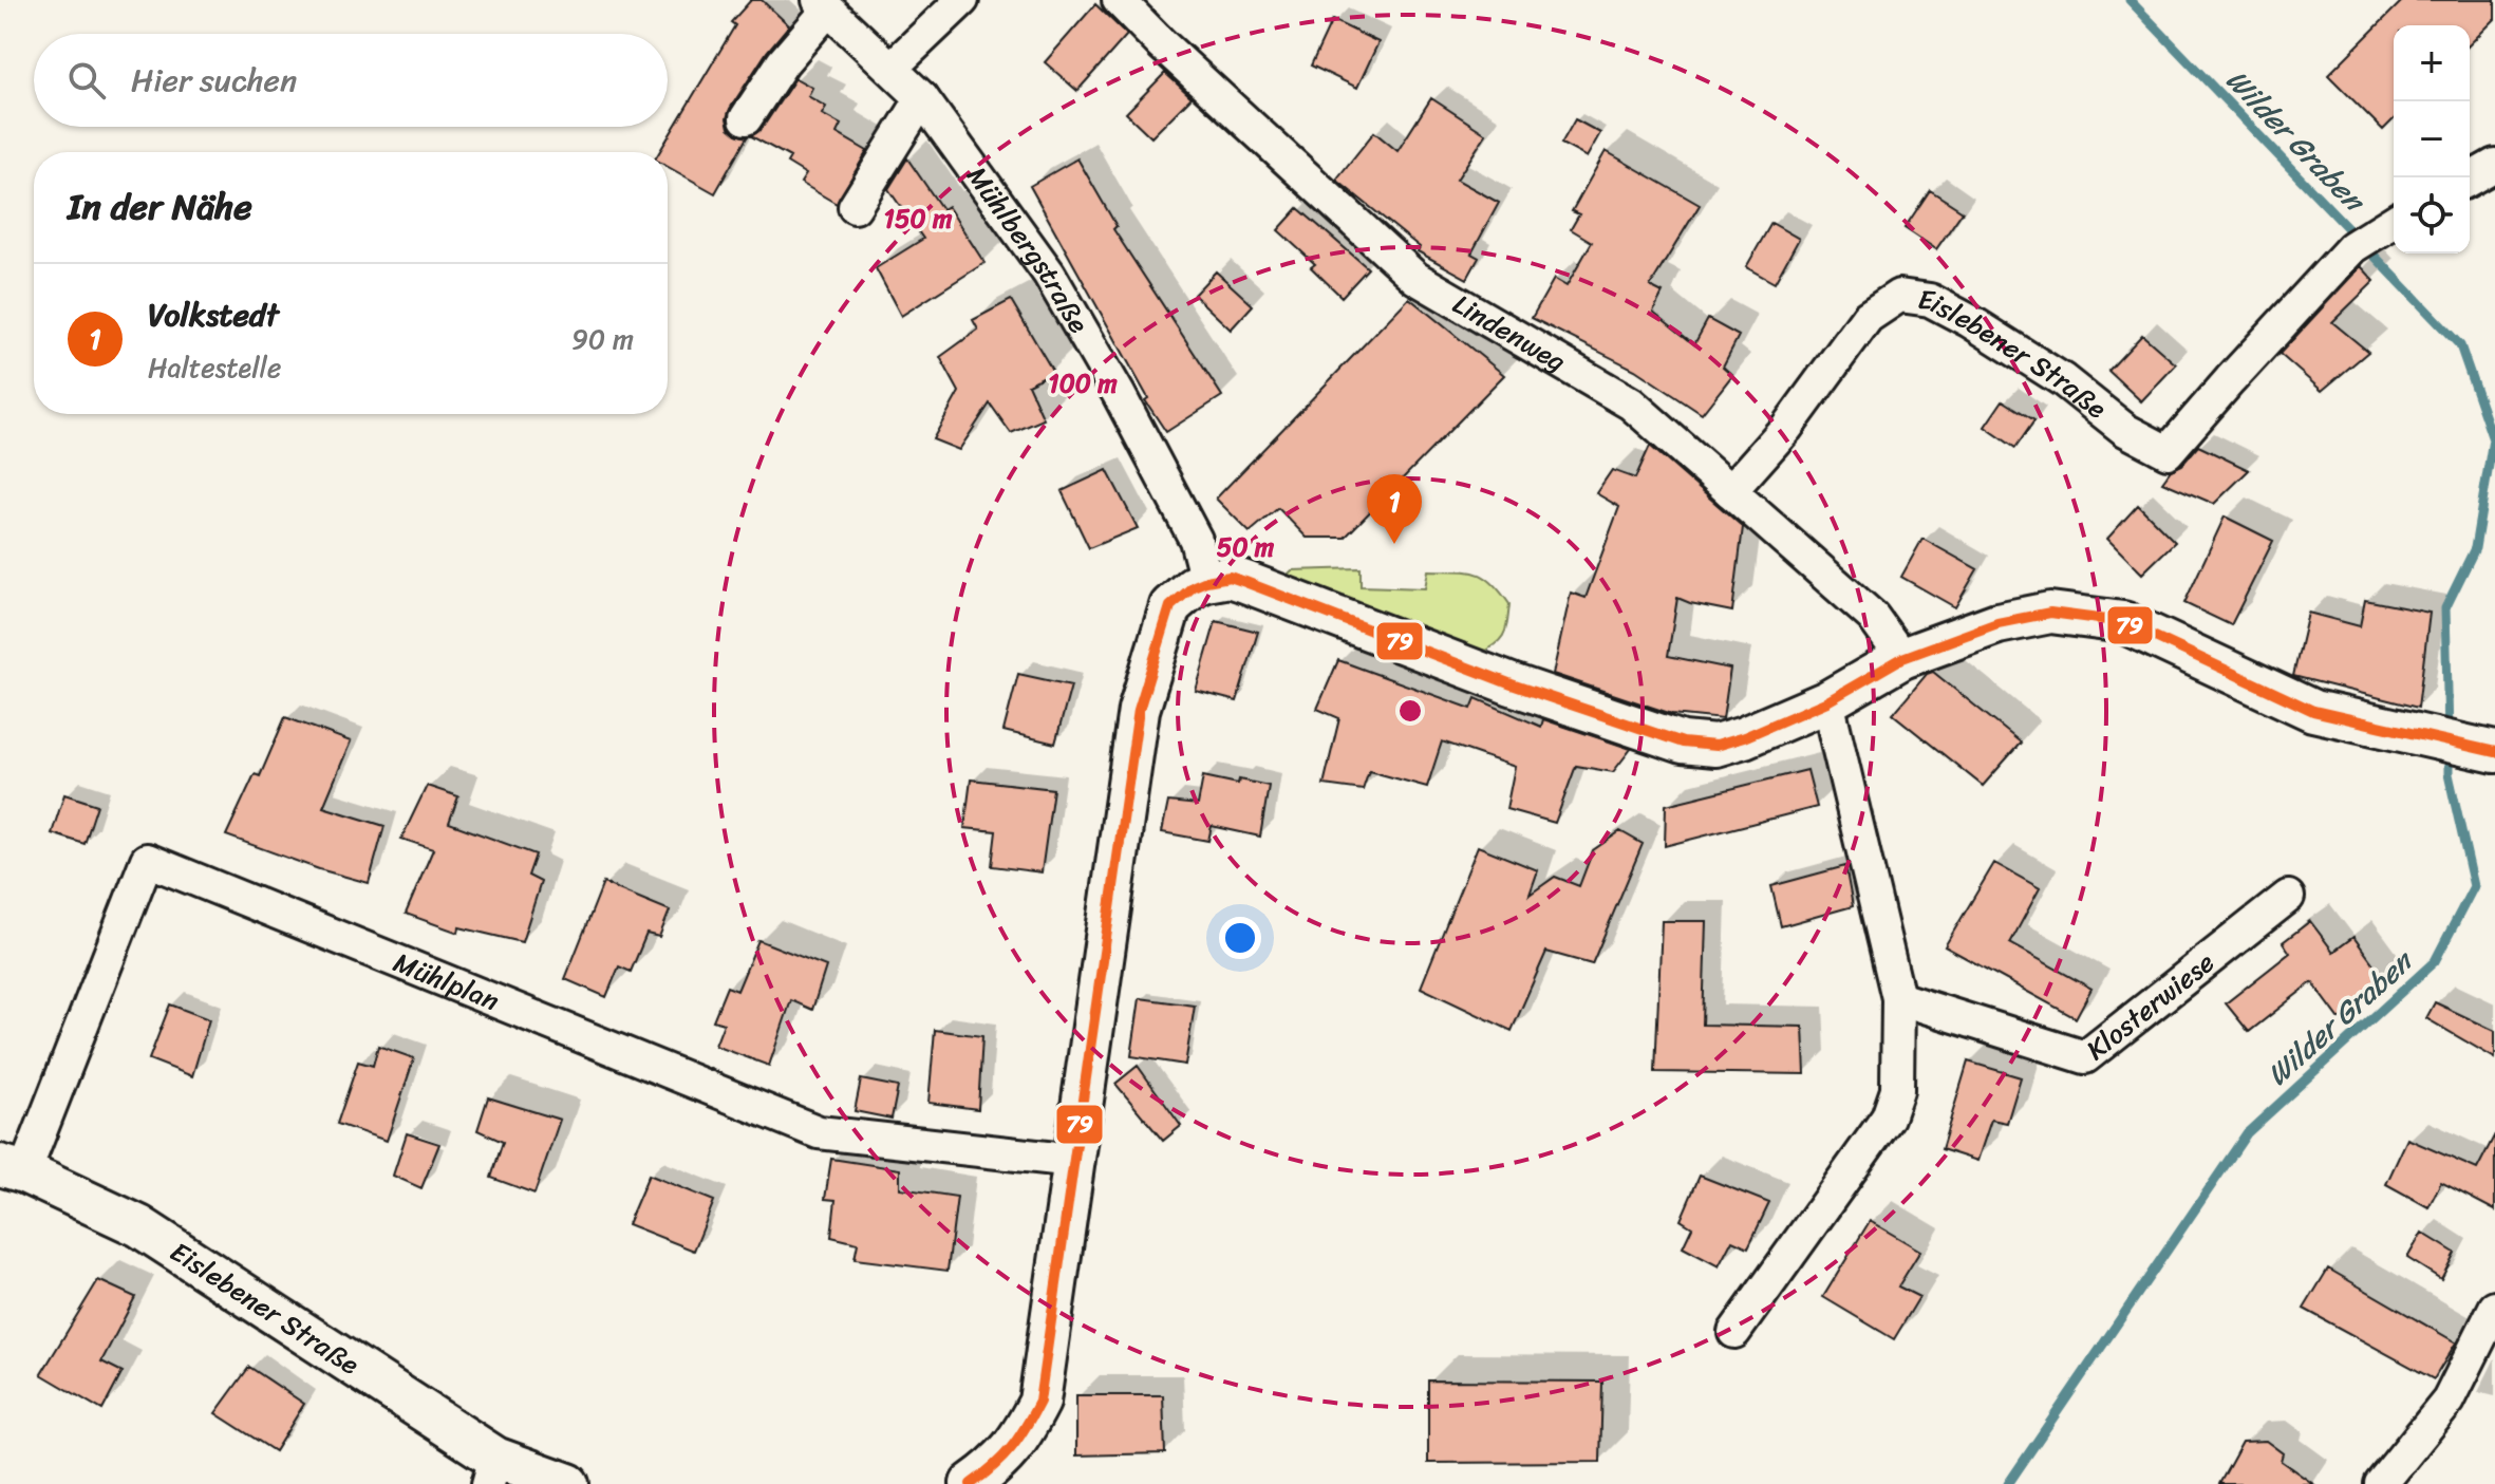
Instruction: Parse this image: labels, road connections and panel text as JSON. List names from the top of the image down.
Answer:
{
  "streets": {
    "main road": ["Eislebener Straße"],
    "street": [
      "Mühlbergstraße",
      "Lindenweg",
      "Mühlplan",
      "Klosterwiese"
    ]
  },
  "crossings": [
    ["Lindenweg", "Eislebener Straße"],
    ["Eislebener Straße", "Mühlplan"]
  ],
  "water": ["Wilder Graben"],
  "lines": ["transit line 79"],
  "page": {
    "map_buttons": ["+", "−"],
    "search": "Hier suchen",
    "heading": "In der Nähe",
    "list": [
      {
        "mark": "1",
        "name": "Volkstedt",
        "note": "Haltestelle",
        "value": "90 m"
      }
    ],
    "pins": "1"
  },
  "rings": ["150 m", "100 m", "50 m"]
}
